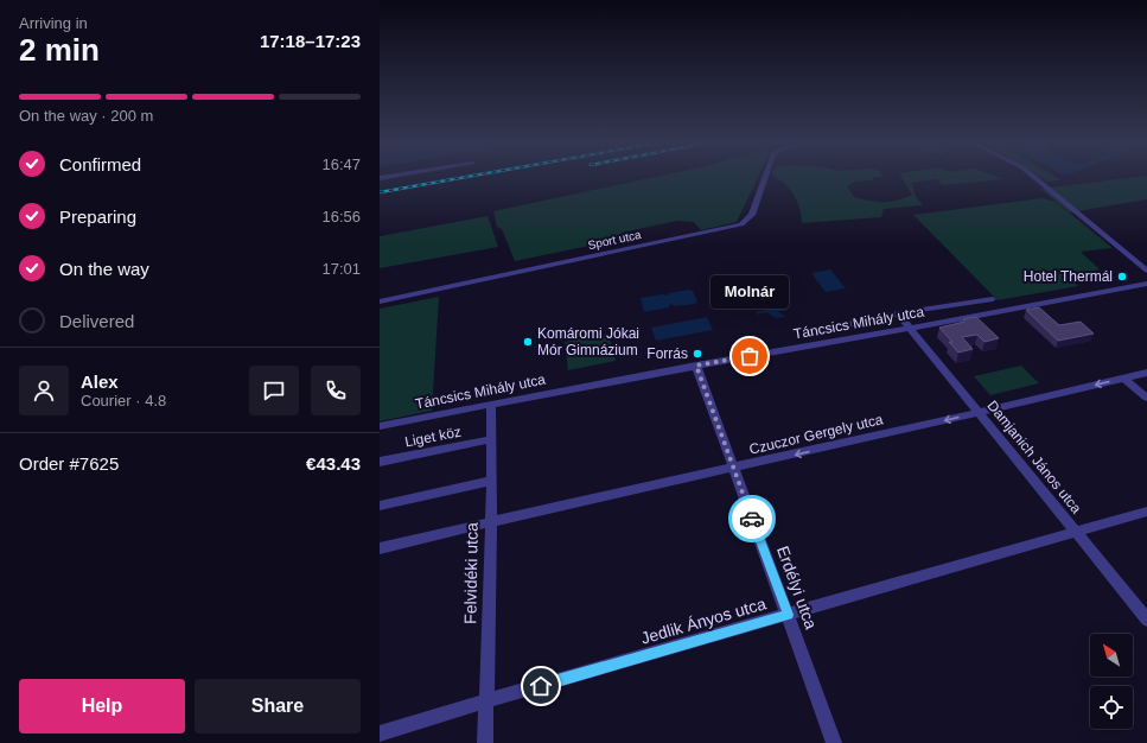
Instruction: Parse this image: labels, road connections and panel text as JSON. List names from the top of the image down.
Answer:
{
  "streets": {
    "street": [
      "Sport utca",
      "Táncsics Mihály utca",
      "Czuczor Gergely utca",
      "Liget köz",
      "Damjanich János utca",
      "Felvidéki utca",
      "Erdélyi utca",
      "Jedlik Ányos utca"
    ]
  },
  "crossings": [
    ["Táncsics Mihály utca", "Damjanich János utca"],
    ["Táncsics Mihály utca", "Felvidéki utca"],
    ["Táncsics Mihály utca", "Erdélyi utca"],
    ["Czuczor Gergely utca", "Damjanich János utca"],
    ["Czuczor Gergely utca", "Felvidéki utca"],
    ["Czuczor Gergely utca", "Erdélyi utca"],
    ["Liget köz", "Felvidéki utca"],
    ["Damjanich János utca", "Jedlik Ányos utca"],
    ["Felvidéki utca", "Jedlik Ányos utca"],
    ["Erdélyi utca", "Jedlik Ányos utca"]
  ],
  "one_way": ["Czuczor Gergely utca"],
  "places": [
    "Hotel Thermál",
    "Komáromi Jókai Mór Gimnázium",
    "Forrás",
    "Molnár"
  ],
  "north": "top left",
  "page": {
    "heading": ["2 min", "Arriving in", "17:18–17:23"],
    "panel": [
      "Alex",
      "Courier · 4.8",
      "Order #7625",
      "€43.43"
    ],
    "bar": "On the way · 200 m",
    "list": [
      ["Confirmed", "16:47"],
      ["Preparing", "16:56"],
      ["On the way", "17:01"],
      "Delivered"
    ],
    "bubble": "Molnár",
    "buttons": ["Help", "Share"]
  }
}
